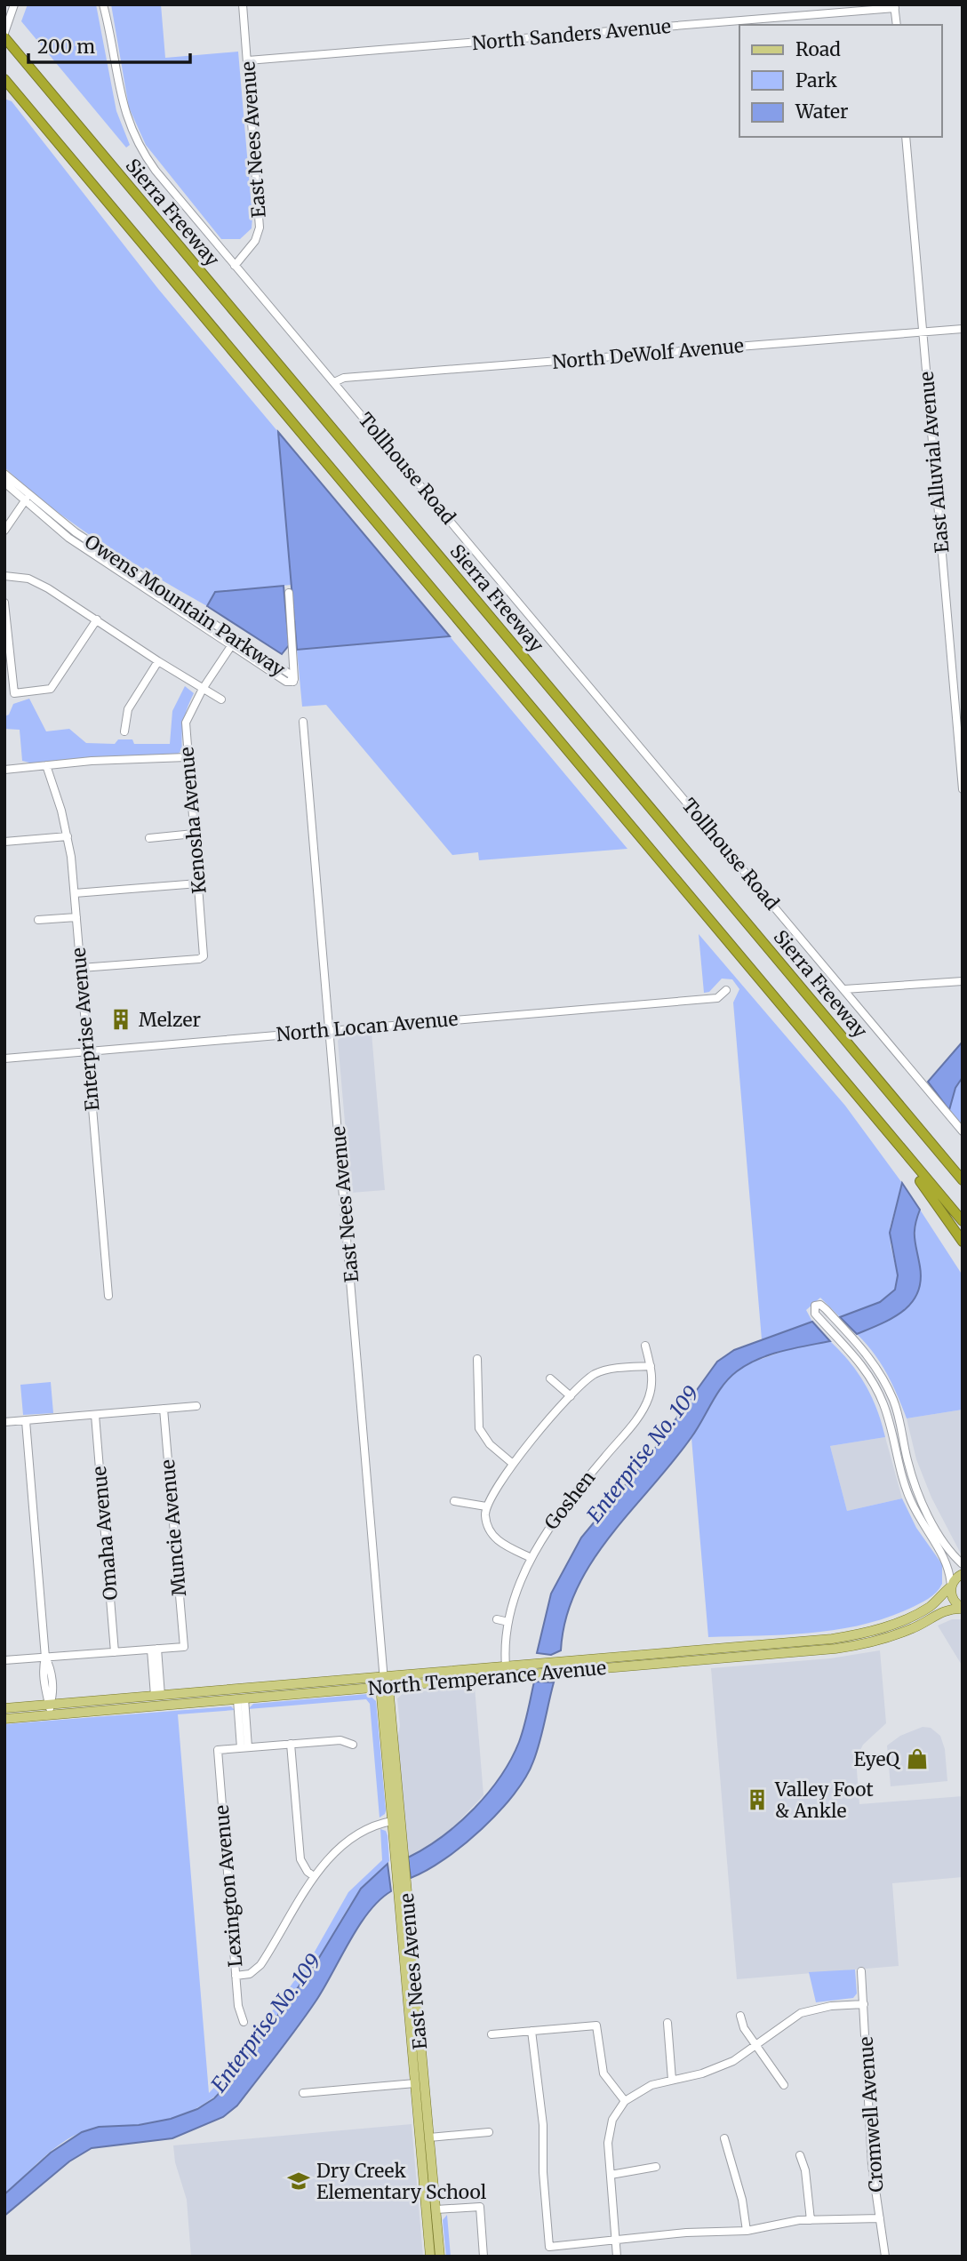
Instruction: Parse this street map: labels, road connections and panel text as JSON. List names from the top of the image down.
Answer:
{
  "streets": {
    "highway": ["Sierra Freeway"],
    "main road": ["East Nees Avenue", "North Temperance Avenue"],
    "street": [
      "North Sanders Avenue",
      "North DeWolf Avenue",
      "East Alluvial Avenue",
      "Tollhouse Road",
      "Owens Mountain Parkway",
      "Kenosha Avenue",
      "North Locan Avenue",
      "Enterprise Avenue",
      "Goshen",
      "Muncie Avenue",
      "Omaha Avenue",
      "Lexington Avenue",
      "Cromwell Avenue"
    ]
  },
  "crossings": [
    ["North Sanders Avenue", "East Nees Avenue"],
    ["East Nees Avenue", "Tollhouse Road"],
    ["East Nees Avenue", "North Locan Avenue"],
    ["East Nees Avenue", "North Temperance Avenue"],
    ["North DeWolf Avenue", "East Alluvial Avenue"],
    ["North DeWolf Avenue", "Tollhouse Road"],
    ["Owens Mountain Parkway", "Kenosha Avenue"],
    ["Kenosha Avenue", "Enterprise Avenue"],
    ["North Locan Avenue", "Enterprise Avenue"],
    ["Goshen", "North Temperance Avenue"]
  ],
  "water": ["Enterprise No. 109"],
  "places": {
    "building": ["Melzer", "Valley Foot & Ankle"],
    "shop": ["EyeQ"],
    "school or university": ["Dry Creek Elementary School"]
  },
  "legend": ["Road", "Park", "Water"],
  "scale_bar": "200 m"
}
